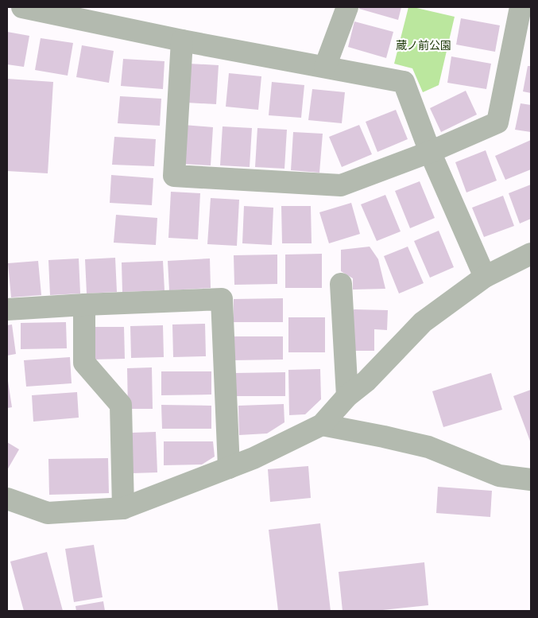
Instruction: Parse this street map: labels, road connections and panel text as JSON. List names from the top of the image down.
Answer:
{
  "parks": ["蔵ノ前公園"]
}
